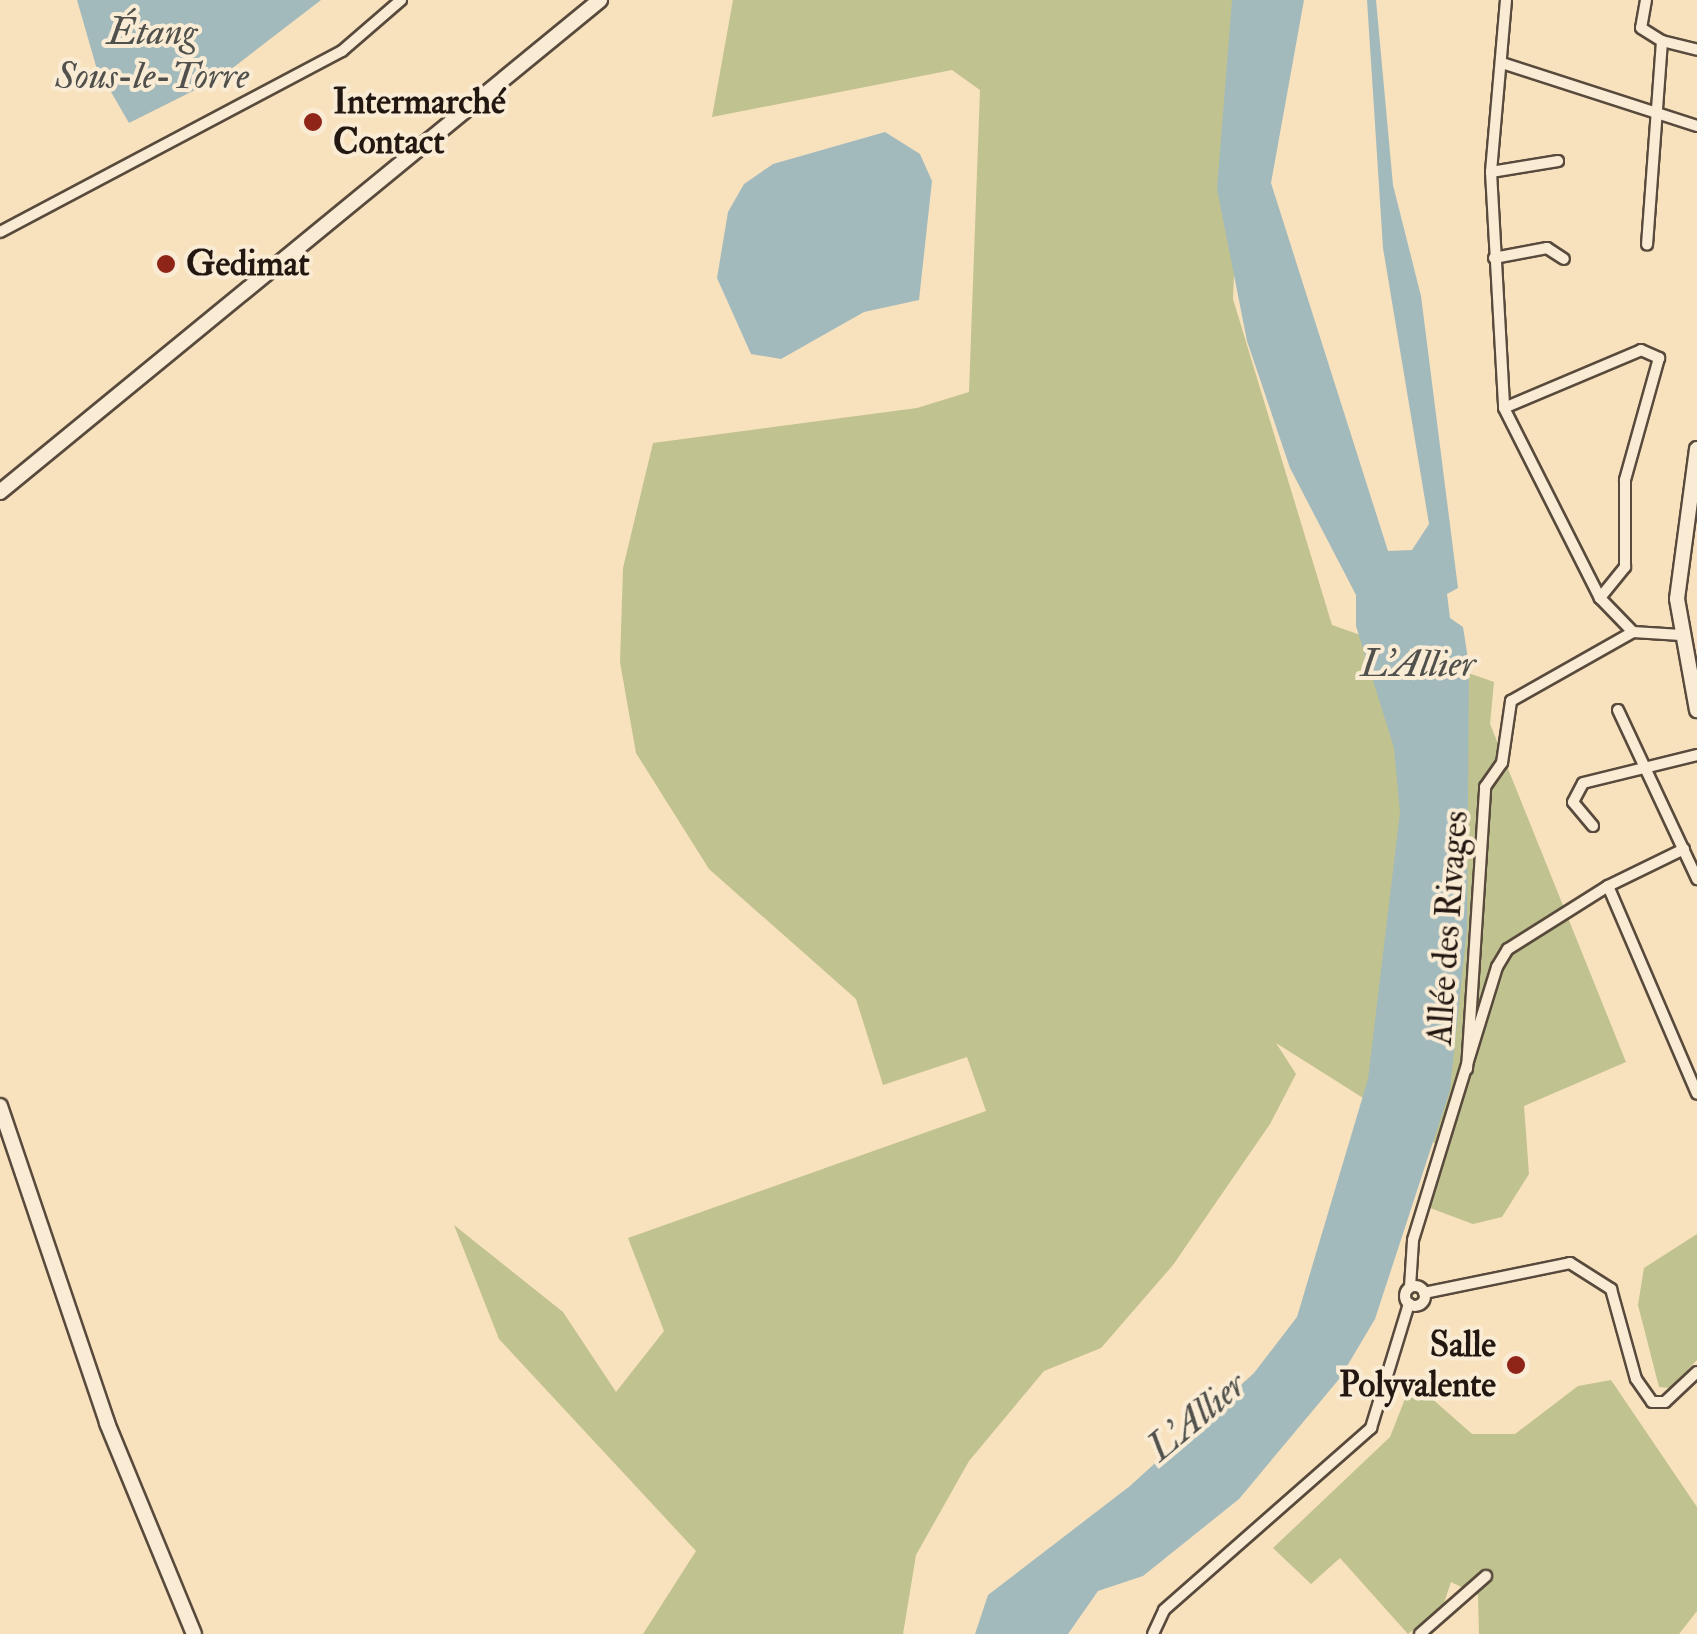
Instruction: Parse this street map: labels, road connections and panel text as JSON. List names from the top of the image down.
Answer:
{
  "streets": {
    "street": ["Allée des Rivages"]
  },
  "water": ["Étang Sous-le-Torre", "L'Allier"],
  "places": ["Intermarché Contact", "Gedimat", "Salle Polyvalente"]
}
